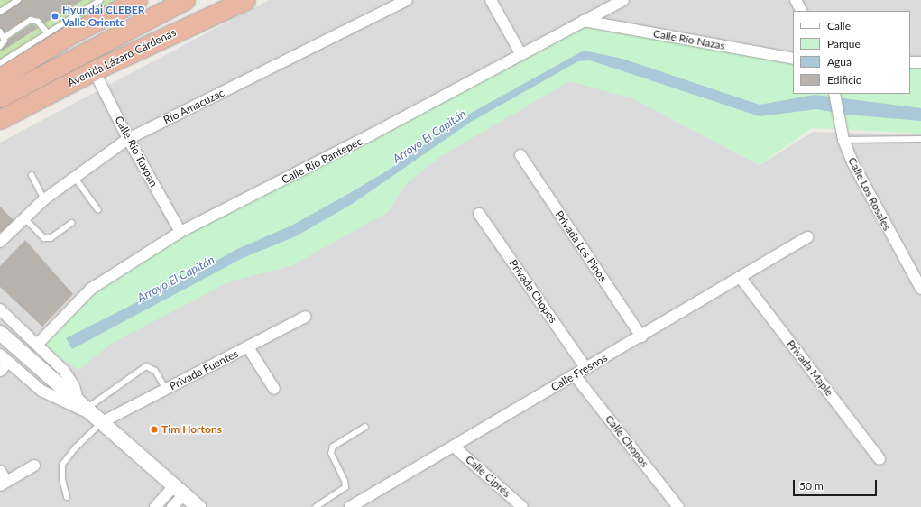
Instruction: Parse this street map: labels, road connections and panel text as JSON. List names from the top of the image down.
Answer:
{
  "streets": {
    "highway": ["Avenida Lázaro Cárdenas"],
    "street": [
      "Calle Río Nazas",
      "Río Amacuzac",
      "Calle Río Tuxpan",
      "Calle Río Pantepec",
      "Calle Los Rosales",
      "Privada Los Pinos",
      "Privada Chopos",
      "Privada Maple",
      "Privada Fuentes",
      "Calle Fresnos",
      "Calle Chopos",
      "Calle Ciprés"
    ]
  },
  "crossings": [
    ["Calle Río Nazas", "Calle Río Pantepec"],
    ["Avenida Lázaro Cárdenas", "Calle Río Tuxpan"],
    ["Río Amacuzac", "Calle Río Tuxpan"],
    ["Calle Río Tuxpan", "Calle Río Pantepec"],
    ["Privada Los Pinos", "Calle Fresnos"],
    ["Privada Chopos", "Calle Fresnos"],
    ["Privada Maple", "Calle Fresnos"],
    ["Calle Fresnos", "Calle Chopos"],
    ["Calle Fresnos", "Calle Ciprés"]
  ],
  "water": ["Arroyo El Capitán"],
  "places": ["Hyundai CLEBER Valle Oriente", "Tim Hortons"],
  "legend": [
    "Calle",
    "Parque",
    "Agua",
    "Edificio"
  ],
  "scale_bar": "50 m"
}
